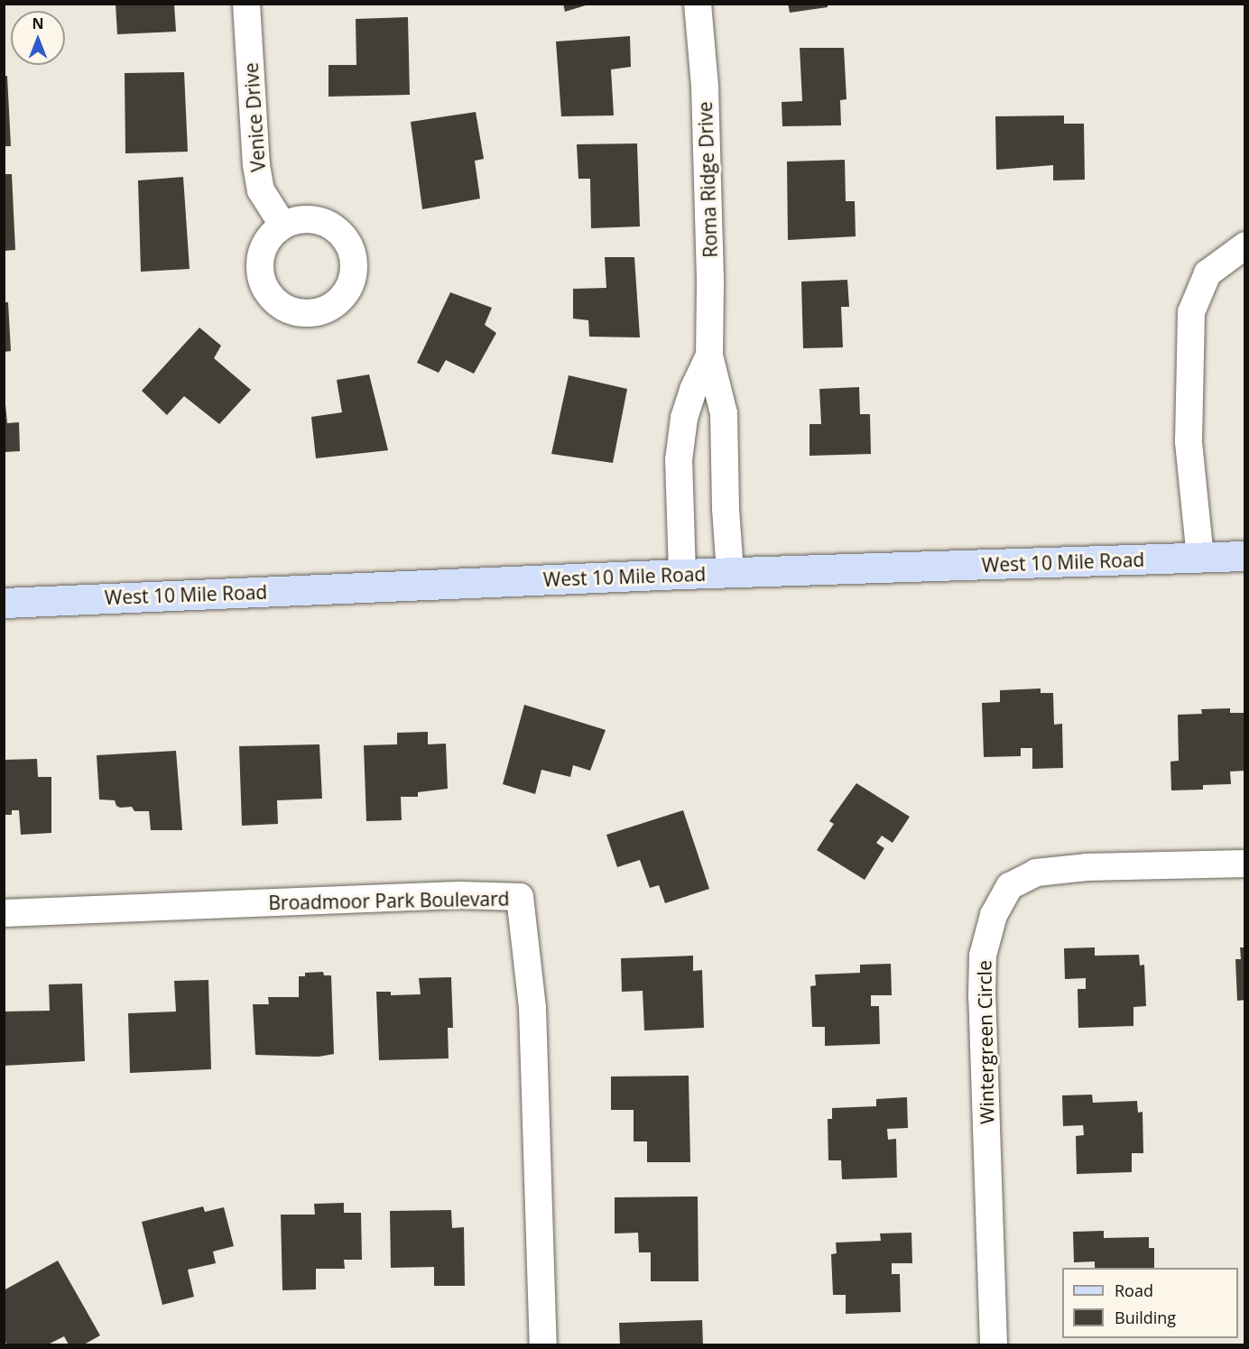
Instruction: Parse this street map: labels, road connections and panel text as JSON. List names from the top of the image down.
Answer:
{
  "streets": {
    "main road": ["West 10 Mile Road"],
    "street": [
      "Venice Drive",
      "Roma Ridge Drive",
      "Broadmoor Park Boulevard",
      "Wintergreen Circle"
    ]
  },
  "crossings": [
    ["Roma Ridge Drive", "West 10 Mile Road"]
  ],
  "legend": ["Road", "Building"],
  "north": "top"
}
